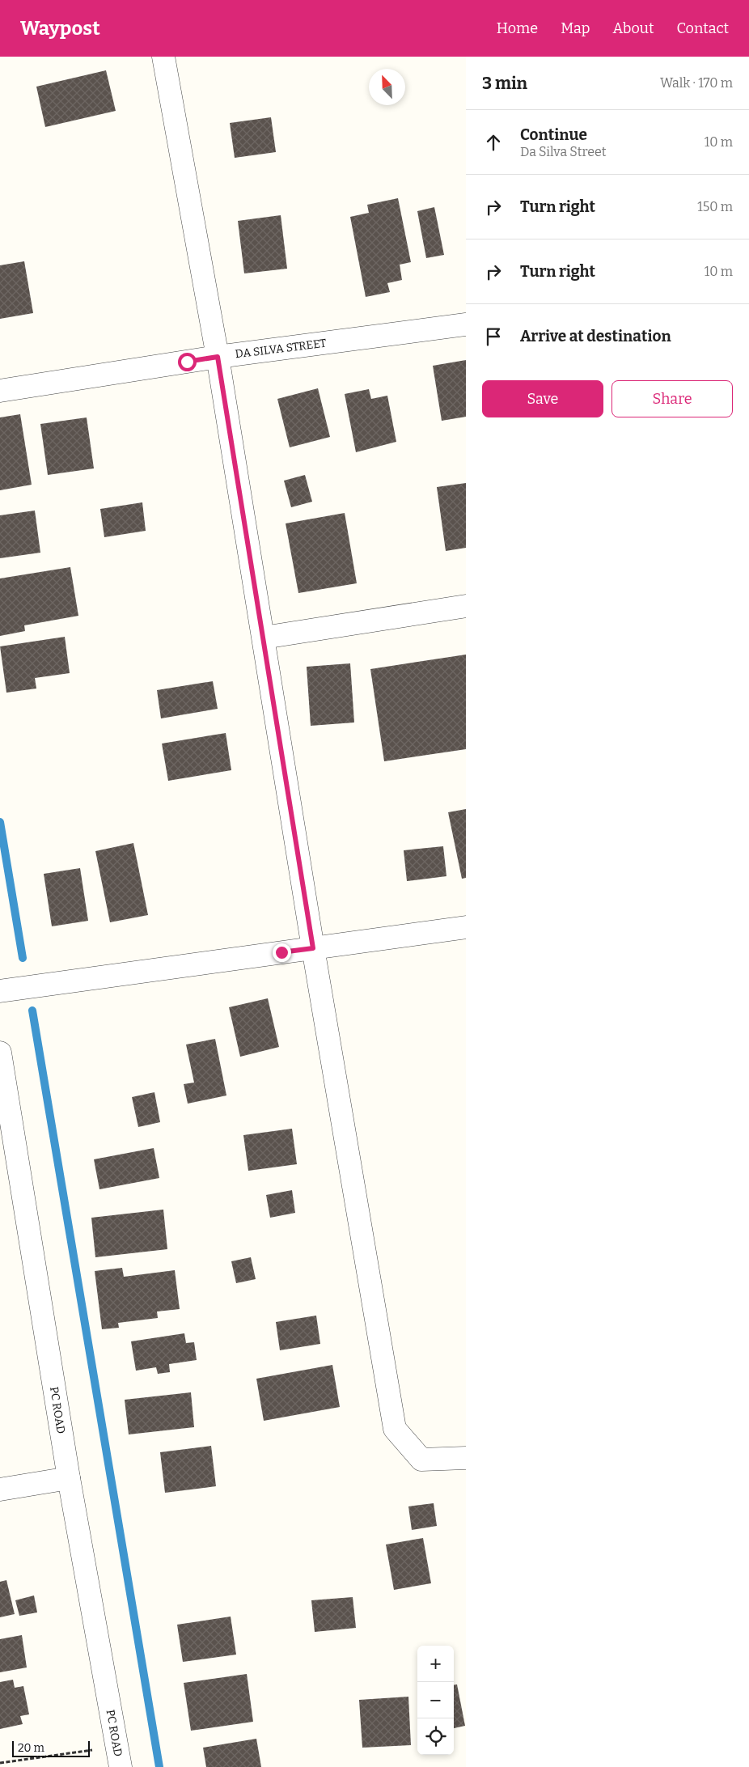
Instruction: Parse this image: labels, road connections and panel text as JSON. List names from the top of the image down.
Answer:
{
  "streets": {
    "street": ["DA SILVA STREET", "PC ROAD"]
  },
  "scale_bar": "20 m",
  "north": "top left",
  "page": {
    "header": "Waypost",
    "nav": [
      "Home",
      "Map",
      "About",
      "Contact"
    ],
    "heading": ["3 min", "Walk · 170 m"],
    "list": [
      ["Continue", "Da Silva Street", "10 m"],
      ["Turn right", "150 m"],
      ["Turn right", "10 m"],
      "Arrive at destination"
    ],
    "buttons": ["Save", "Share"],
    "map_buttons": ["+", "−"],
    "scale": "20 m"
  }
}
